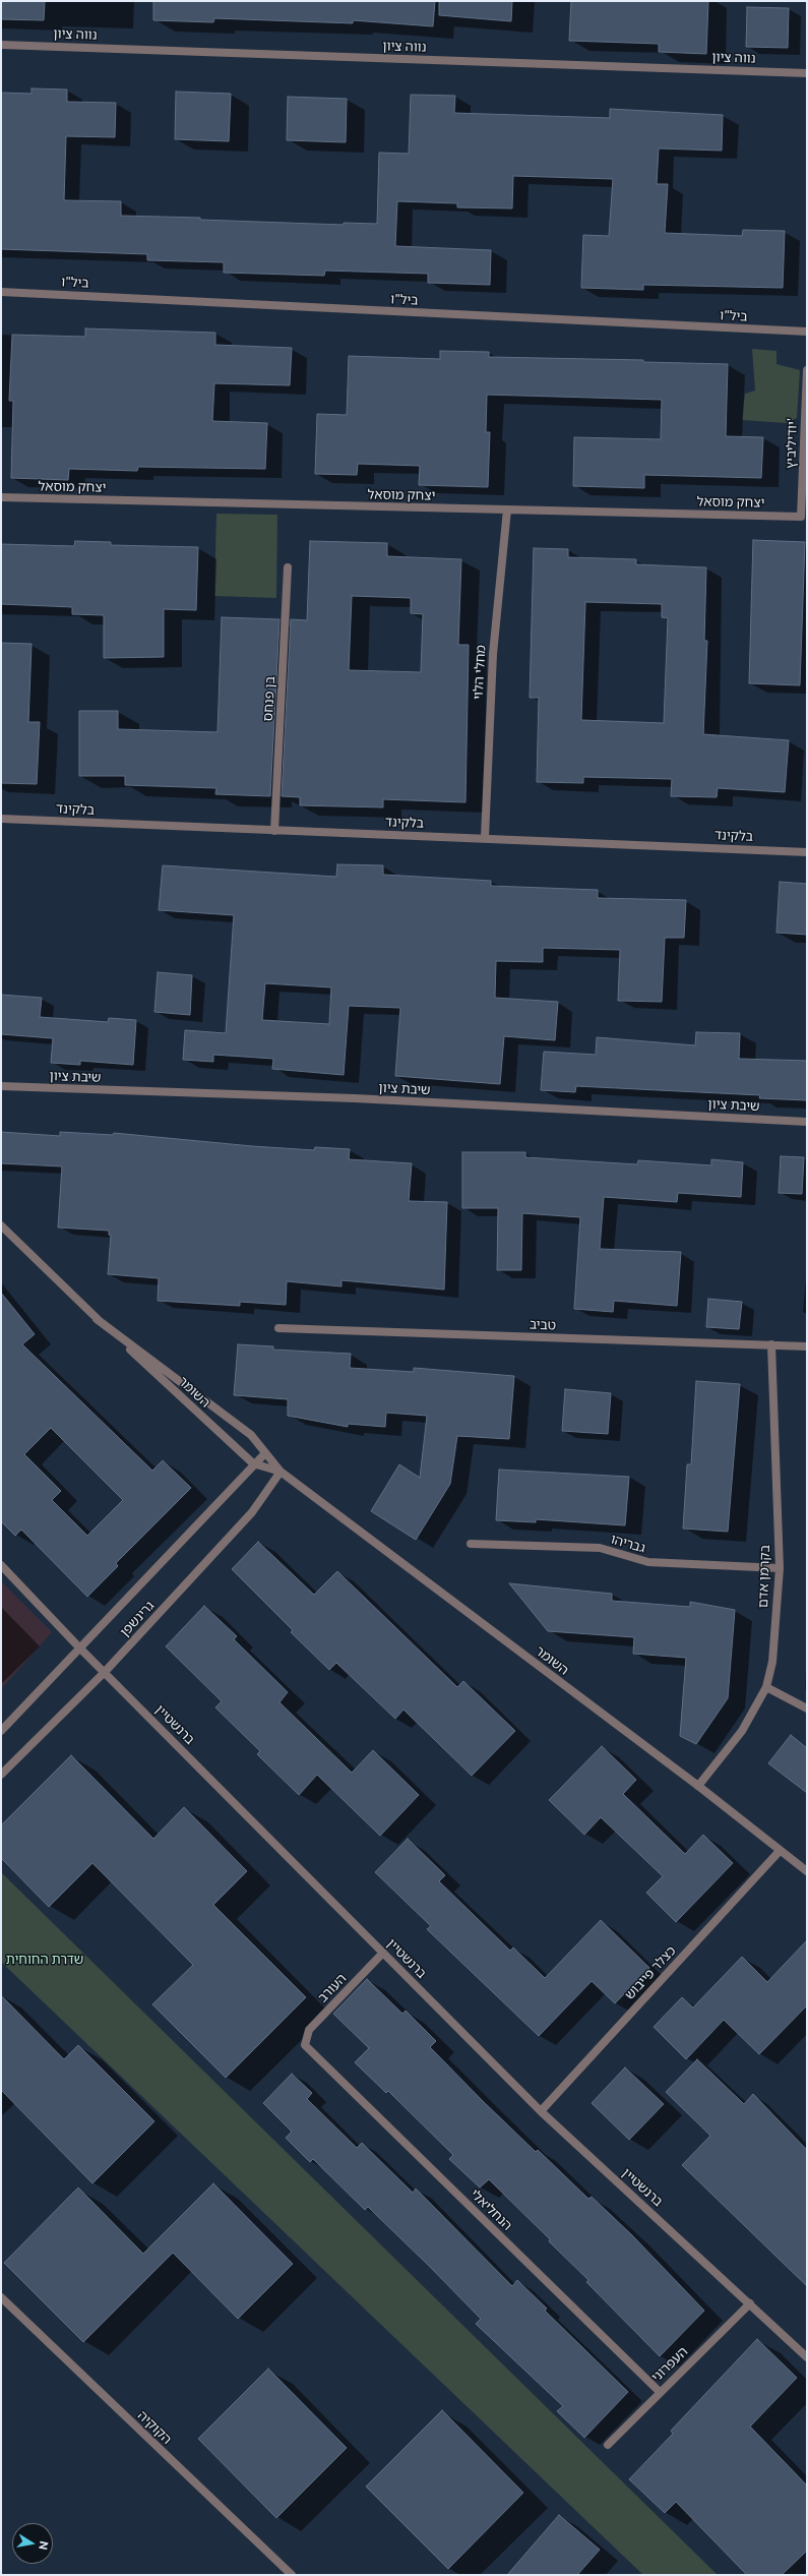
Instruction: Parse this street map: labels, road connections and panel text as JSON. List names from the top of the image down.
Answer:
{
  "streets": {
    "street": [
      "נווה ציון",
      "ביל\"ו",
      "יודיליביץ'",
      "יצחק מוסאל",
      "מחלי הלוי",
      "בן פנחס",
      "בלקינד",
      "שיבת ציון",
      "טביב",
      "השומר",
      "גבריהו",
      "בקרמן אדם",
      "גרינשפן",
      "ברנשטיין",
      "כצלר פייבוש",
      "העורב",
      "הנחליאלי",
      "העפרוני",
      "הקוקיה"
    ]
  },
  "crossings": [
    ["יודיליביץ'", "יצחק מוסאל"],
    ["יצחק מוסאל", "מחלי הלוי"],
    ["מחלי הלוי", "בלקינד"],
    ["בן פנחס", "בלקינד"],
    ["טביב", "בקרמן אדם"],
    ["השומר", "בקרמן אדם"],
    ["השומר", "גרינשפן"],
    ["השומר", "כצלר פייבוש"],
    ["גבריהו", "בקרמן אדם"],
    ["גרינשפן", "ברנשטיין"],
    ["ברנשטיין", "כצלר פייבוש"],
    ["ברנשטיין", "העורב"],
    ["ברנשטיין", "העפרוני"],
    ["העורב", "הנחליאלי"],
    ["הנחליאלי", "העפרוני"]
  ],
  "parks": ["שדרת החוחית"],
  "north": "right"
}
